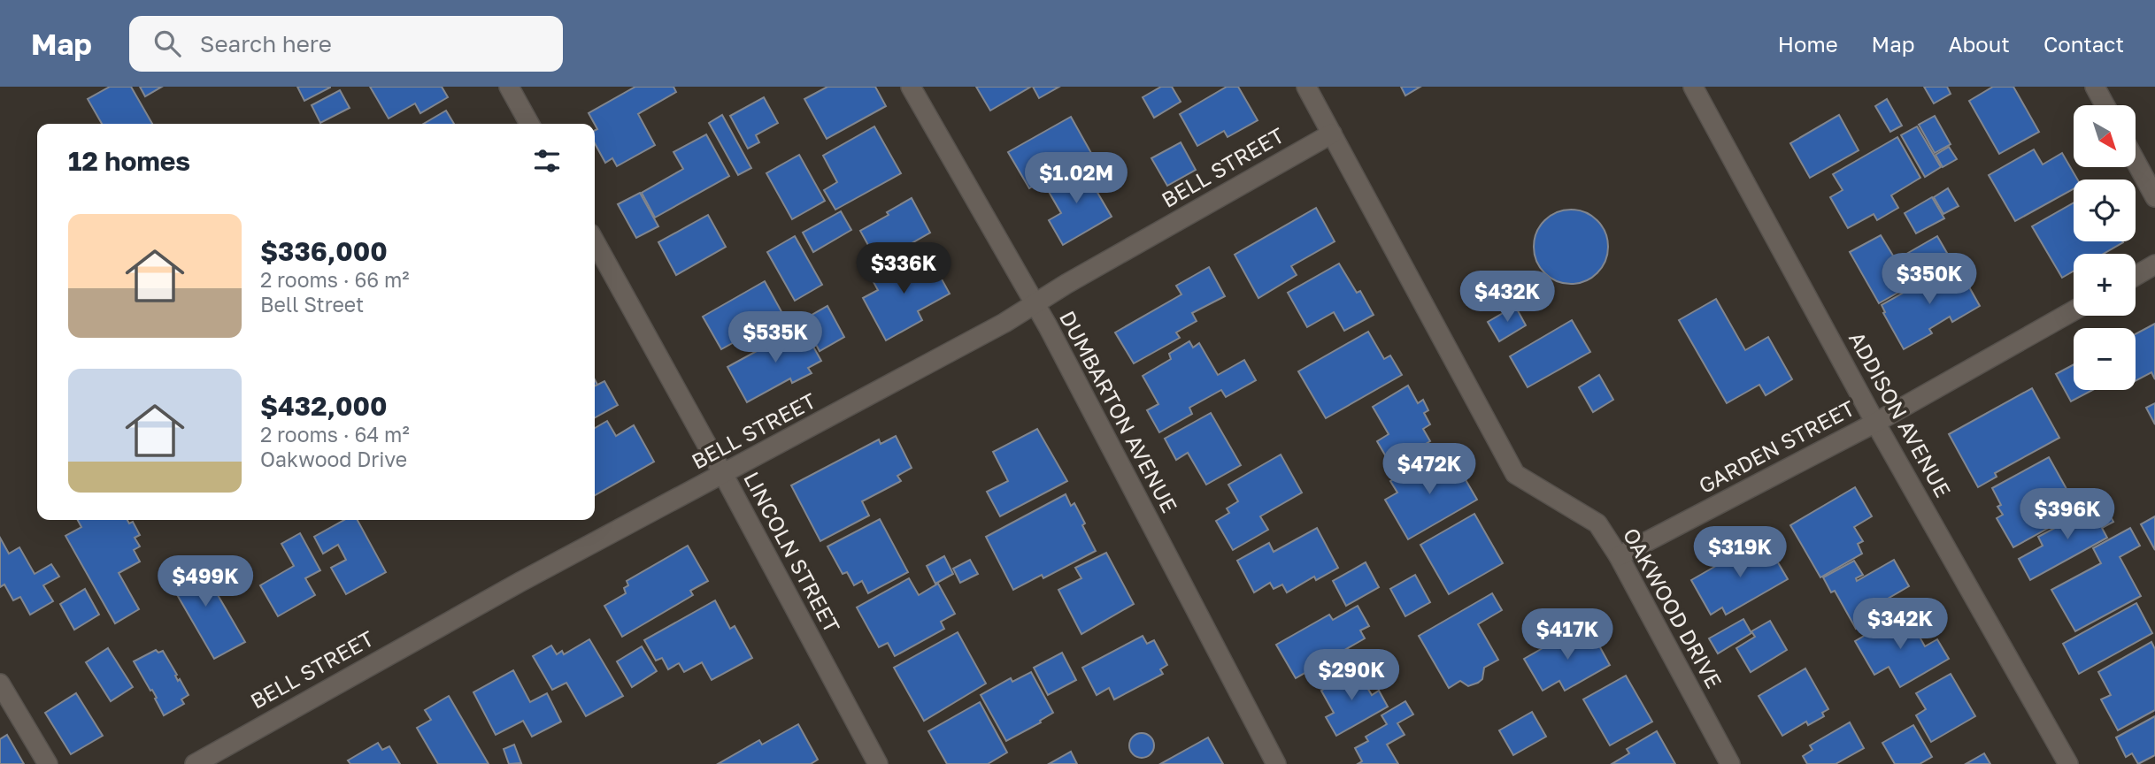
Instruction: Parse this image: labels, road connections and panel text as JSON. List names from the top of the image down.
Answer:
{
  "streets": {
    "street": [
      "BELL STREET",
      "DUMBARTON AVENUE",
      "ADDISON AVENUE",
      "GARDEN STREET",
      "LINCOLN STREET",
      "OAKWOOD DRIVE"
    ]
  },
  "crossings": [
    ["BELL STREET", "DUMBARTON AVENUE"],
    ["BELL STREET", "LINCOLN STREET"],
    ["BELL STREET", "OAKWOOD DRIVE"],
    ["ADDISON AVENUE", "GARDEN STREET"],
    ["GARDEN STREET", "OAKWOOD DRIVE"]
  ],
  "north": "bottom right",
  "page": {
    "header": "Map",
    "search": "Search here",
    "nav": [
      "Home",
      "Map",
      "About",
      "Contact"
    ],
    "map_buttons": ["+", "−"],
    "heading": "12 homes",
    "price": [
      "$1.02M",
      "$336K",
      "$350K",
      "$432K",
      "$535K",
      "$472K",
      "$396K",
      "$319K",
      "$499K",
      "$342K",
      "$417K",
      "$290K"
    ],
    "list": [
      {
        "name": "$336,000",
        "note": "2 rooms · 66 m² · Bell Street"
      },
      {
        "name": "$432,000",
        "note": "2 rooms · 64 m² · Oakwood Drive"
      }
    ]
  }
}
